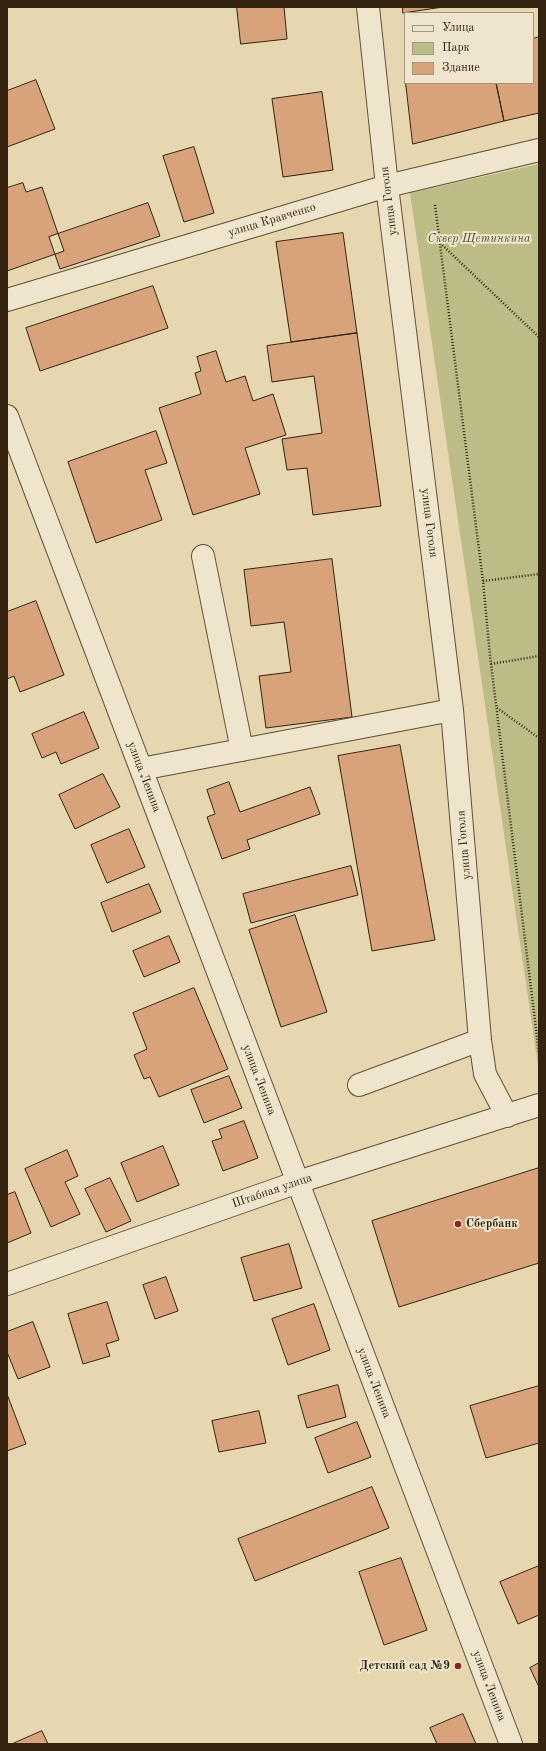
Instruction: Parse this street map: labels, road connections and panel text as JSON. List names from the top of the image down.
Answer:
{
  "streets": {
    "street": [
      "улица Гоголя",
      "улица Кравченко",
      "улица Ленина",
      "Штабная улица"
    ]
  },
  "crossings": [
    ["улица Гоголя", "улица Кравченко"],
    ["улица Гоголя", "Штабная улица"],
    ["улица Ленина", "Штабная улица"]
  ],
  "parks": ["Сквер Щетинкина"],
  "places": ["Сбербанк", "Детский сад №9"],
  "legend": ["Улица", "Парк", "Здание"]
}
